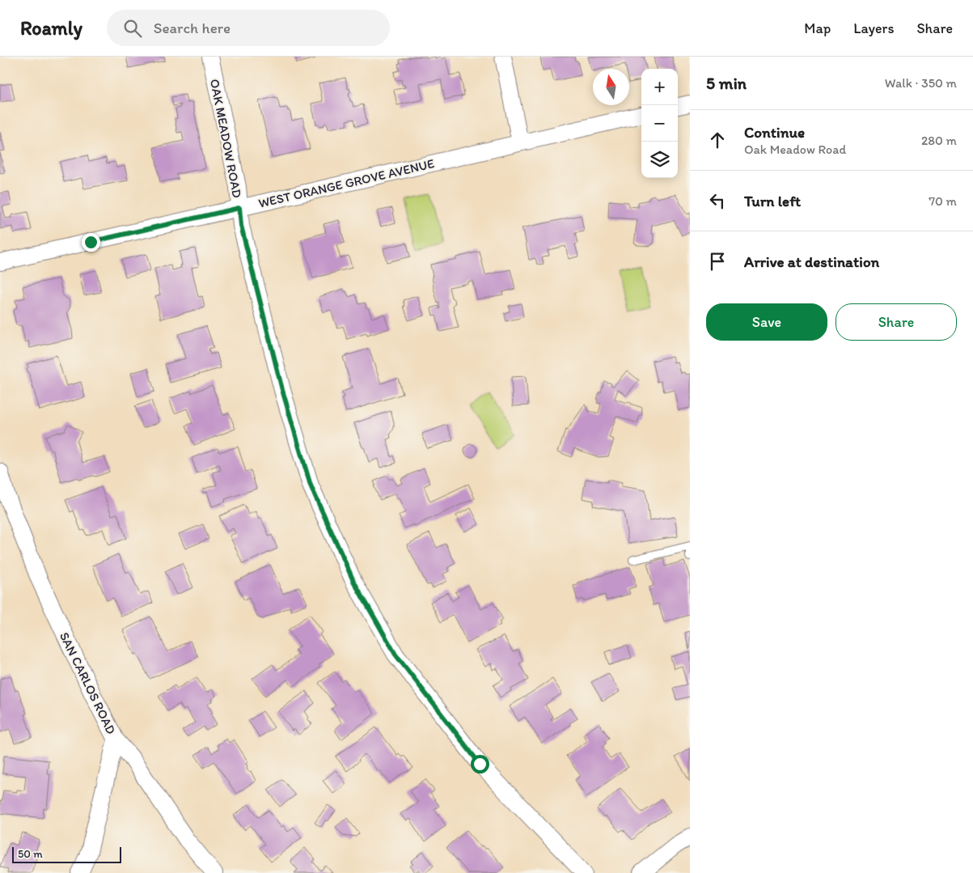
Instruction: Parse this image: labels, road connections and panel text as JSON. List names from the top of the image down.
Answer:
{
  "streets": {
    "street": ["OAK MEADOW ROAD", "WEST ORANGE GROVE AVENUE", "SAN CARLOS ROAD"]
  },
  "crossings": [
    ["OAK MEADOW ROAD", "WEST ORANGE GROVE AVENUE"]
  ],
  "scale_bar": "50 m",
  "north": "top",
  "page": {
    "header": "Roamly",
    "search": "Search here",
    "nav": ["Map", "Layers", "Share"],
    "heading": ["5 min", "Walk · 350 m"],
    "map_buttons": ["+", "−"],
    "list": [
      ["Continue", "Oak Meadow Road", "280 m"],
      ["Turn left", "70 m"],
      "Arrive at destination"
    ],
    "buttons": ["Save", "Share"],
    "scale": "50 m"
  }
}
